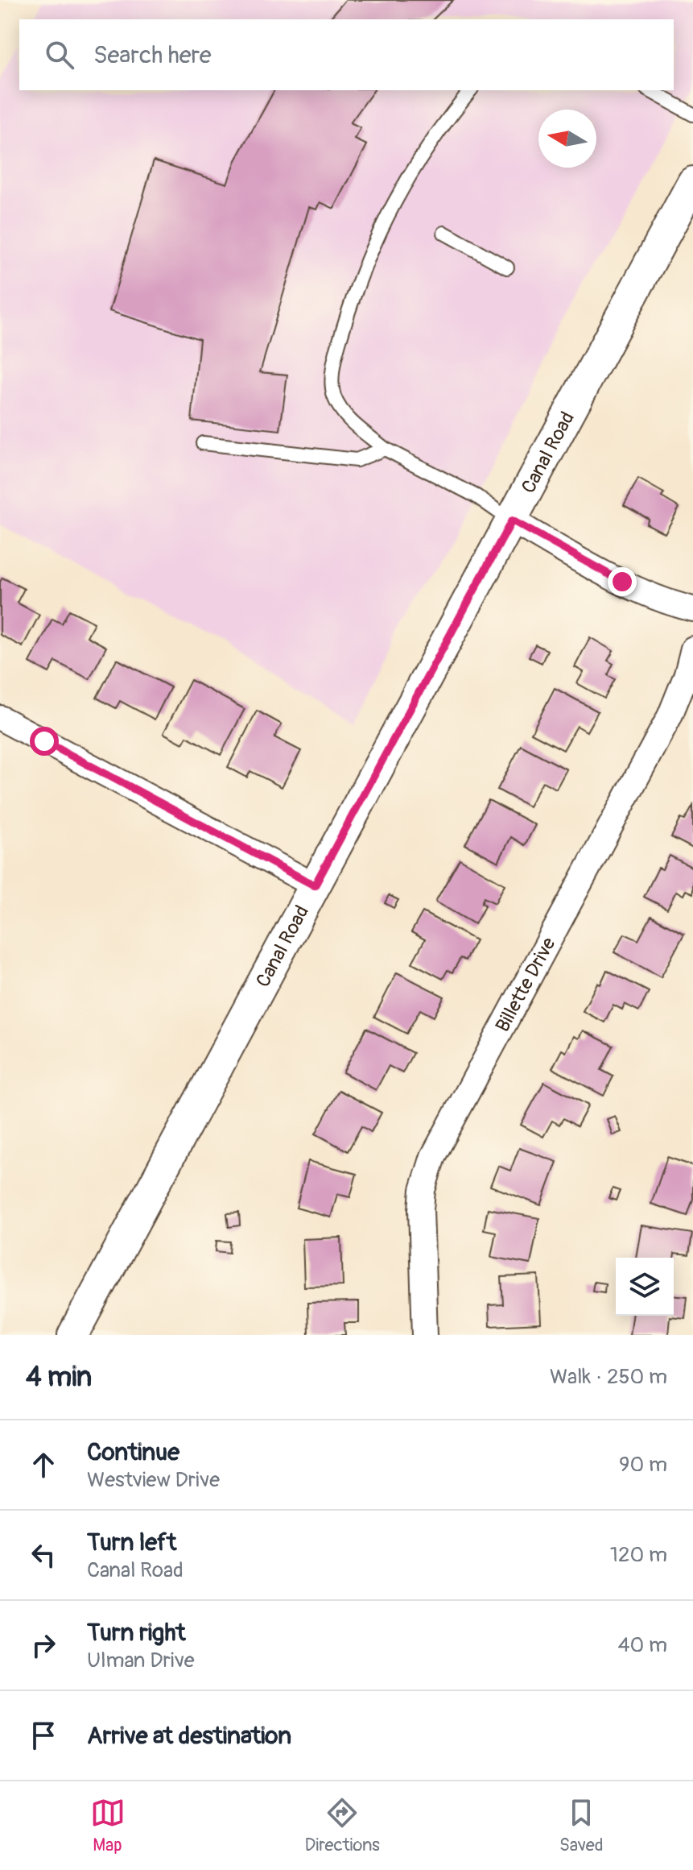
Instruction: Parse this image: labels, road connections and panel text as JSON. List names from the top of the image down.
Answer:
{
  "streets": {
    "street": ["Canal Road", "Billette Drive"]
  },
  "north": "left",
  "page": {
    "search": "Search here",
    "heading": ["4 min", "Walk · 250 m"],
    "list": [
      ["Continue", "Westview Drive", "90 m"],
      ["Turn left", "Canal Road", "120 m"],
      ["Turn right", "Ulman Drive", "40 m"],
      "Arrive at destination"
    ],
    "nav": ["Map", "Directions", "Saved"]
  }
}
